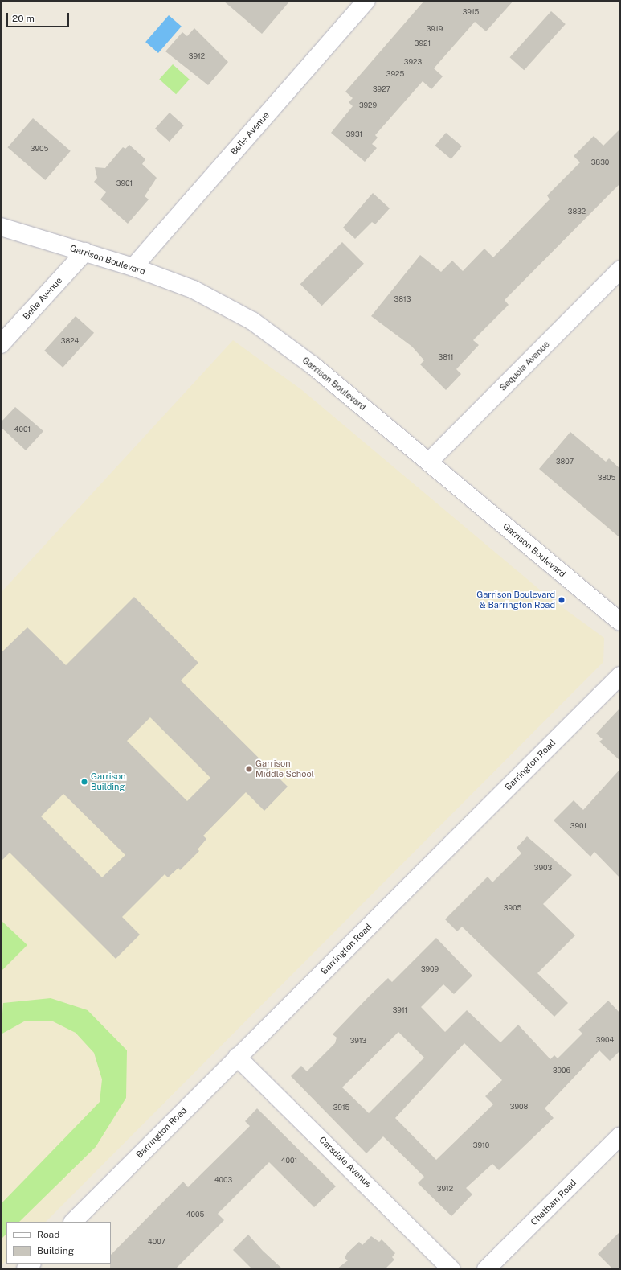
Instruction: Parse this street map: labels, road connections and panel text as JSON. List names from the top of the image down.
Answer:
{
  "streets": {
    "street": [
      "Belle Avenue",
      "Garrison Boulevard",
      "Sequoia Avenue",
      "Barrington Road",
      "Carsdale Avenue",
      "Chatham Road"
    ]
  },
  "crossings": [
    ["Belle Avenue", "Garrison Boulevard"],
    ["Garrison Boulevard", "Sequoia Avenue"],
    ["Barrington Road", "Carsdale Avenue"]
  ],
  "places": ["Garrison Boulevard & Barrington Road", "Garrison Middle School", "Garrison Building"],
  "house_numbers": [
    "3915",
    "3919",
    "3921",
    "3912",
    "3923",
    "3925",
    "3927",
    "3929",
    "3931",
    "3905",
    "3830",
    "3901",
    "3832",
    "3813",
    "3824",
    "3811",
    "4001",
    "3807",
    "3805",
    "3901",
    "3903",
    "3905",
    "3909",
    "3911",
    "3904",
    "3913",
    "3906",
    "3908",
    "3915",
    "3910",
    "4001",
    "4003",
    "3912",
    "4005",
    "4007"
  ],
  "legend": ["Road", "Building"],
  "scale_bar": "20 m"
}
